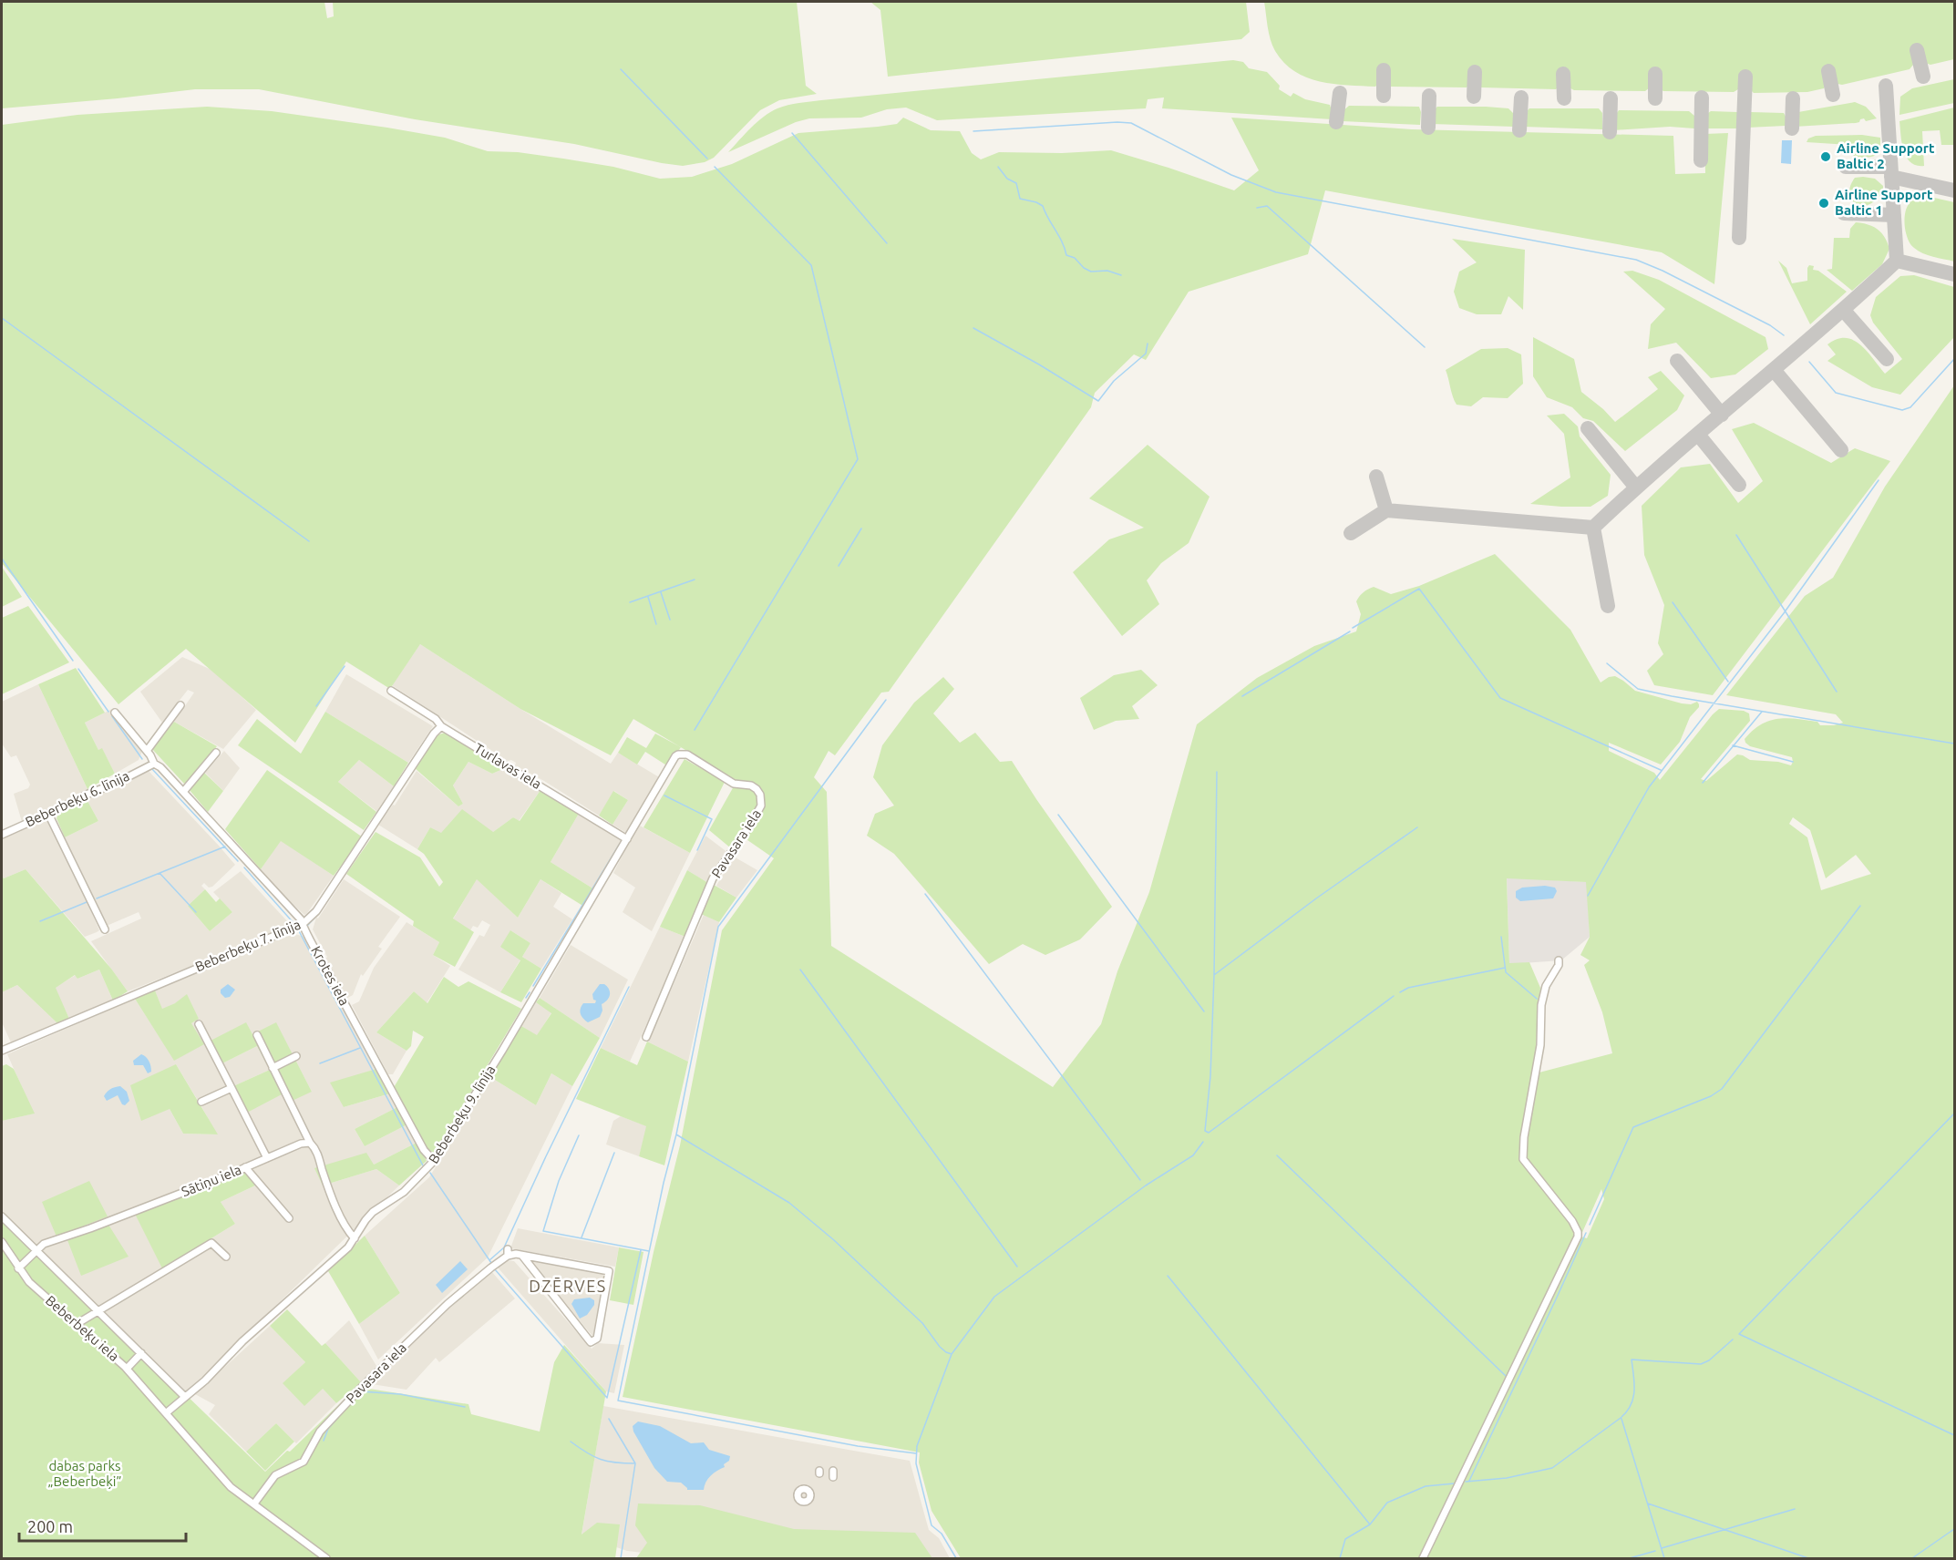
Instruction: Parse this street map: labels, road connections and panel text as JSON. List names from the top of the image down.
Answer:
{
  "streets": {
    "street": [
      "Turlavas iela",
      "Beberbeķu 6. līnija",
      "Pavasara iela",
      "Beberbeķu 7. līnija",
      "Krotes iela",
      "Beberbeķu 9. līnija",
      "Sātiņu iela",
      "Beberbeķu iela"
    ]
  },
  "crossings": [
    ["Turlavas iela", "Beberbeķu 7. līnija"],
    ["Turlavas iela", "Beberbeķu 9. līnija"],
    ["Beberbeķu 6. līnija", "Krotes iela"],
    ["Pavasara iela", "Beberbeķu 9. līnija"],
    ["Pavasara iela", "Beberbeķu iela"],
    ["Beberbeķu 7. līnija", "Krotes iela"],
    ["Krotes iela", "Beberbeķu 9. līnija"],
    ["Beberbeķu 9. līnija", "Beberbeķu iela"],
    ["Sātiņu iela", "Beberbeķu iela"]
  ],
  "districts": ["DZĒRVES"],
  "parks": ["dabas parks „Beberbeķi”"],
  "places": ["Airline Support Baltic 2", "Airline Support Baltic 1"],
  "scale_bar": "200 m"
}
